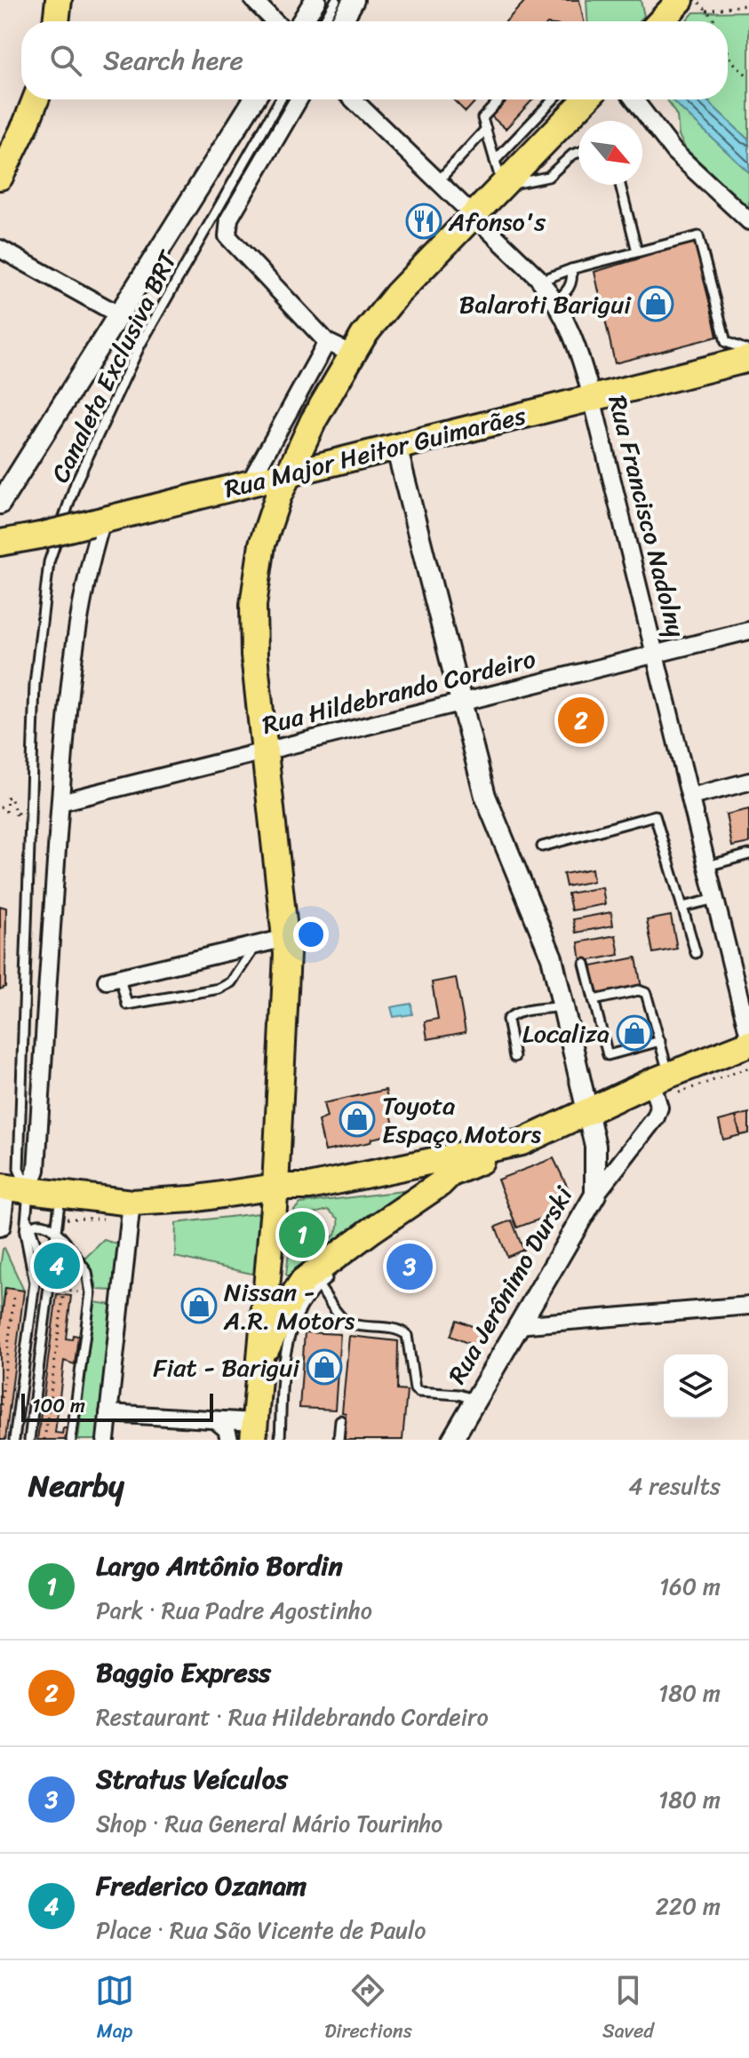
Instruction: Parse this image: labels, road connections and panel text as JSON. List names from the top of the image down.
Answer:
{
  "streets": {
    "main road": ["Rua Major Heitor Guimarães"],
    "street": ["Rua Francisco Nadolny", "Rua Hildebrando Cordeiro", "Rua Jerônimo Durski"],
    "lane": ["Canaleta Exclusiva BRT"]
  },
  "crossings": [
    ["Rua Major Heitor Guimarães", "Rua Francisco Nadolny"],
    ["Rua Major Heitor Guimarães", "Rua Jerônimo Durski"],
    ["Rua Francisco Nadolny", "Rua Hildebrando Cordeiro"],
    ["Rua Hildebrando Cordeiro", "Rua Jerônimo Durski"]
  ],
  "places": {
    "restaurant": ["Afonso's"],
    "shop": [
      "Balaroti Barigui",
      "Localiza",
      "Toyota Espaço Motors",
      "Nissan - A.R. Motors",
      "Fiat - Barigui"
    ]
  },
  "scale_bar": "100 m",
  "north": "bottom right",
  "page": {
    "search": "Search here",
    "pins": [
      "2",
      "1",
      "4",
      "3"
    ],
    "scale": "100 m",
    "heading": ["Nearby", "4 results"],
    "list": [
      {
        "mark": "1",
        "name": "Largo Antônio Bordin",
        "note": "Park · Rua Padre Agostinho",
        "value": "160 m"
      },
      {
        "mark": "2",
        "name": "Baggio Express",
        "note": "Restaurant · Rua Hildebrando Cordeiro",
        "value": "180 m"
      },
      {
        "mark": "3",
        "name": "Stratus Veículos",
        "note": "Shop · Rua General Mário Tourinho",
        "value": "180 m"
      },
      {
        "mark": "4",
        "name": "Frederico Ozanam",
        "note": "Place · Rua São Vicente de Paulo",
        "value": "220 m"
      }
    ],
    "nav": ["Map", "Directions", "Saved"]
  }
}
